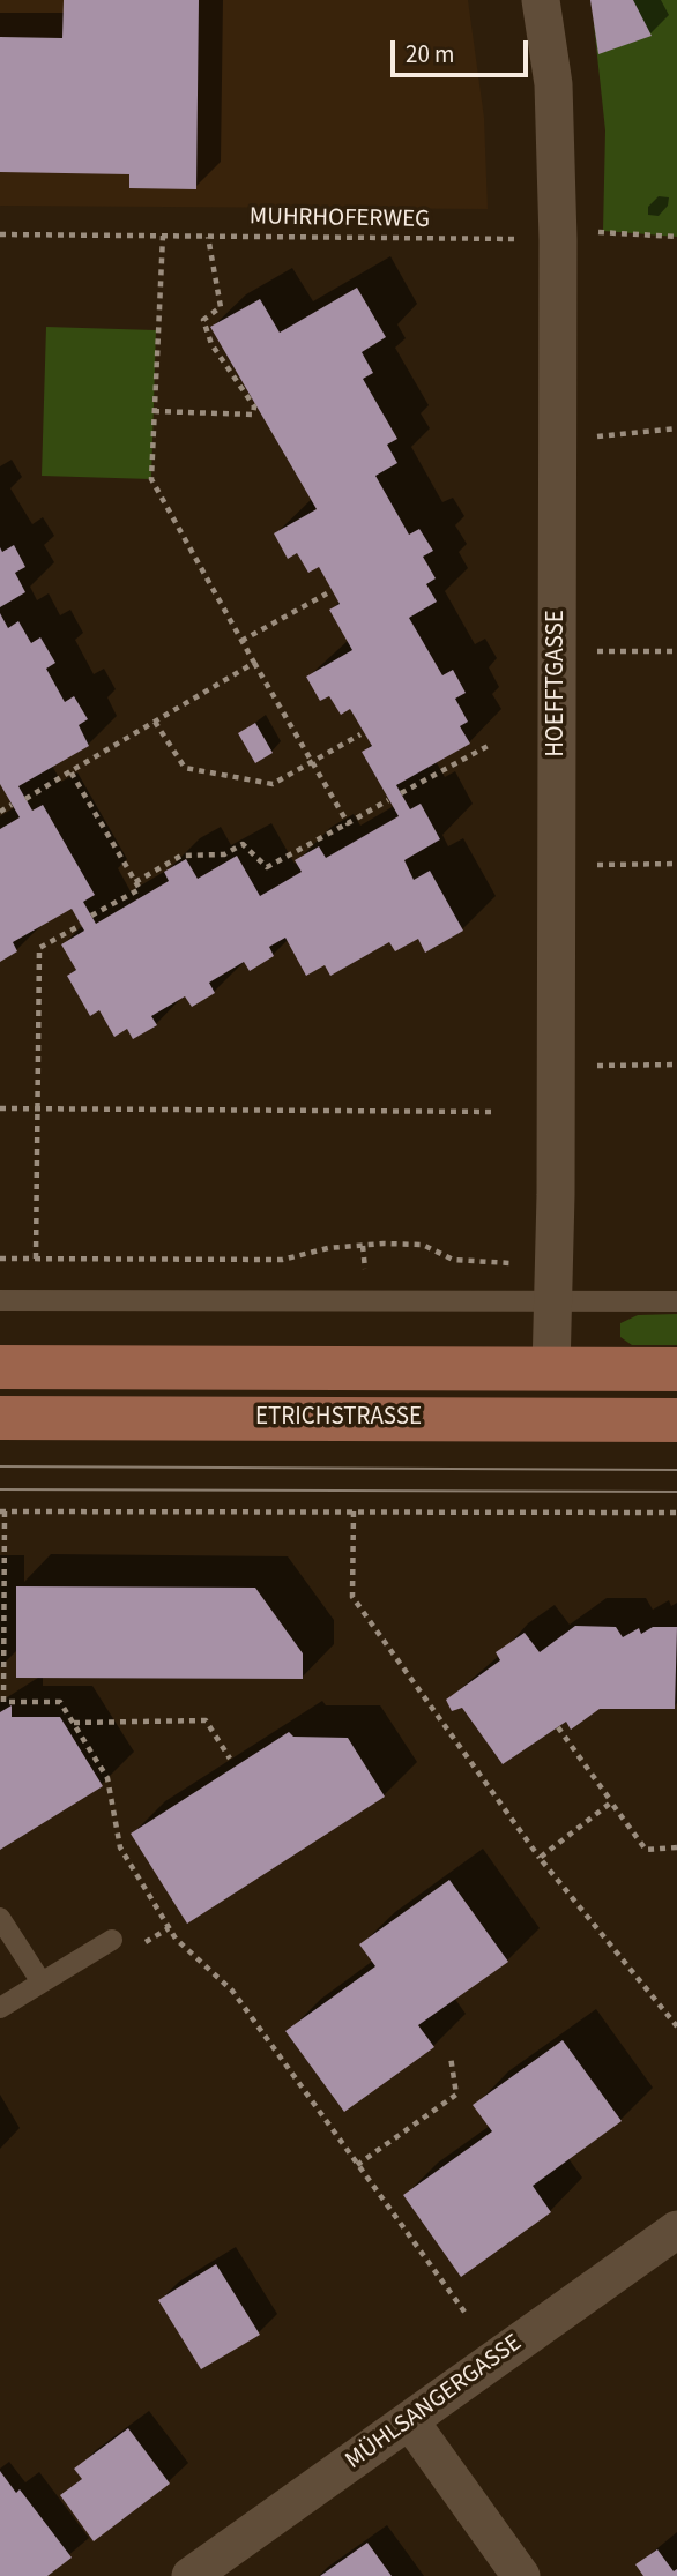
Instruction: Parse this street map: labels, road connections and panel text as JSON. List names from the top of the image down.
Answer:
{
  "streets": {
    "main road": ["ETRICHSTRASSE"],
    "street": ["HOEFFTGASSE", "MÜHLSANGERGASSE"],
    "path": ["MUHRHOFERWEG"]
  },
  "crossings": [
    ["MUHRHOFERWEG", "HOEFFTGASSE"],
    ["HOEFFTGASSE", "ETRICHSTRASSE"]
  ],
  "scale_bar": "20 m"
}
